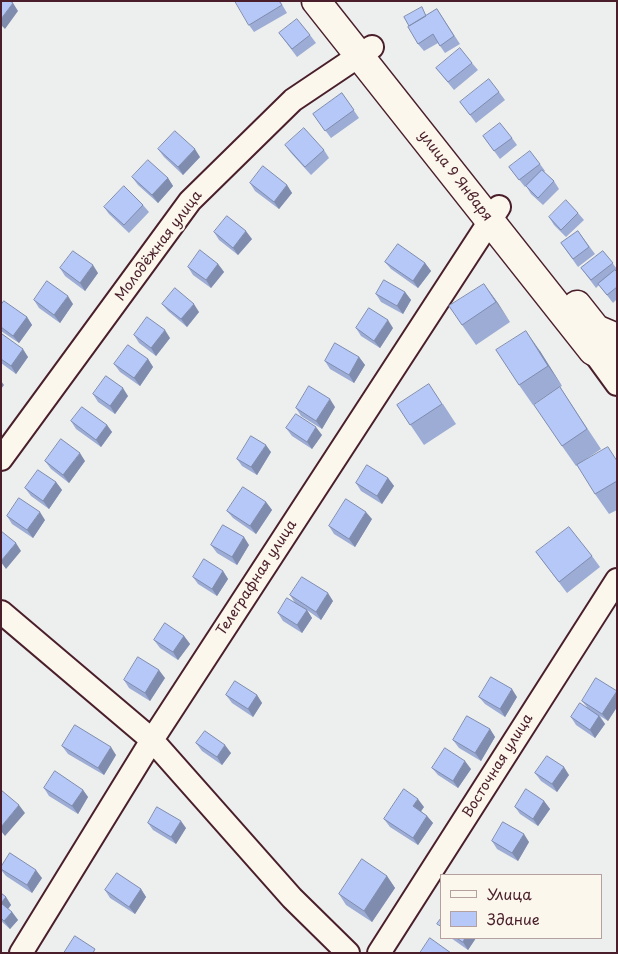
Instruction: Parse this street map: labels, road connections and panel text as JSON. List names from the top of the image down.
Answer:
{
  "streets": {
    "main road": ["улица 9 Января"],
    "street": ["Молодёжная улица", "Телеграфная улица", "Восточная улица"]
  },
  "crossings": [
    ["улица 9 Января", "Молодёжная улица"],
    ["улица 9 Января", "Телеграфная улица"]
  ],
  "legend": ["Улица", "Здание"]
}
